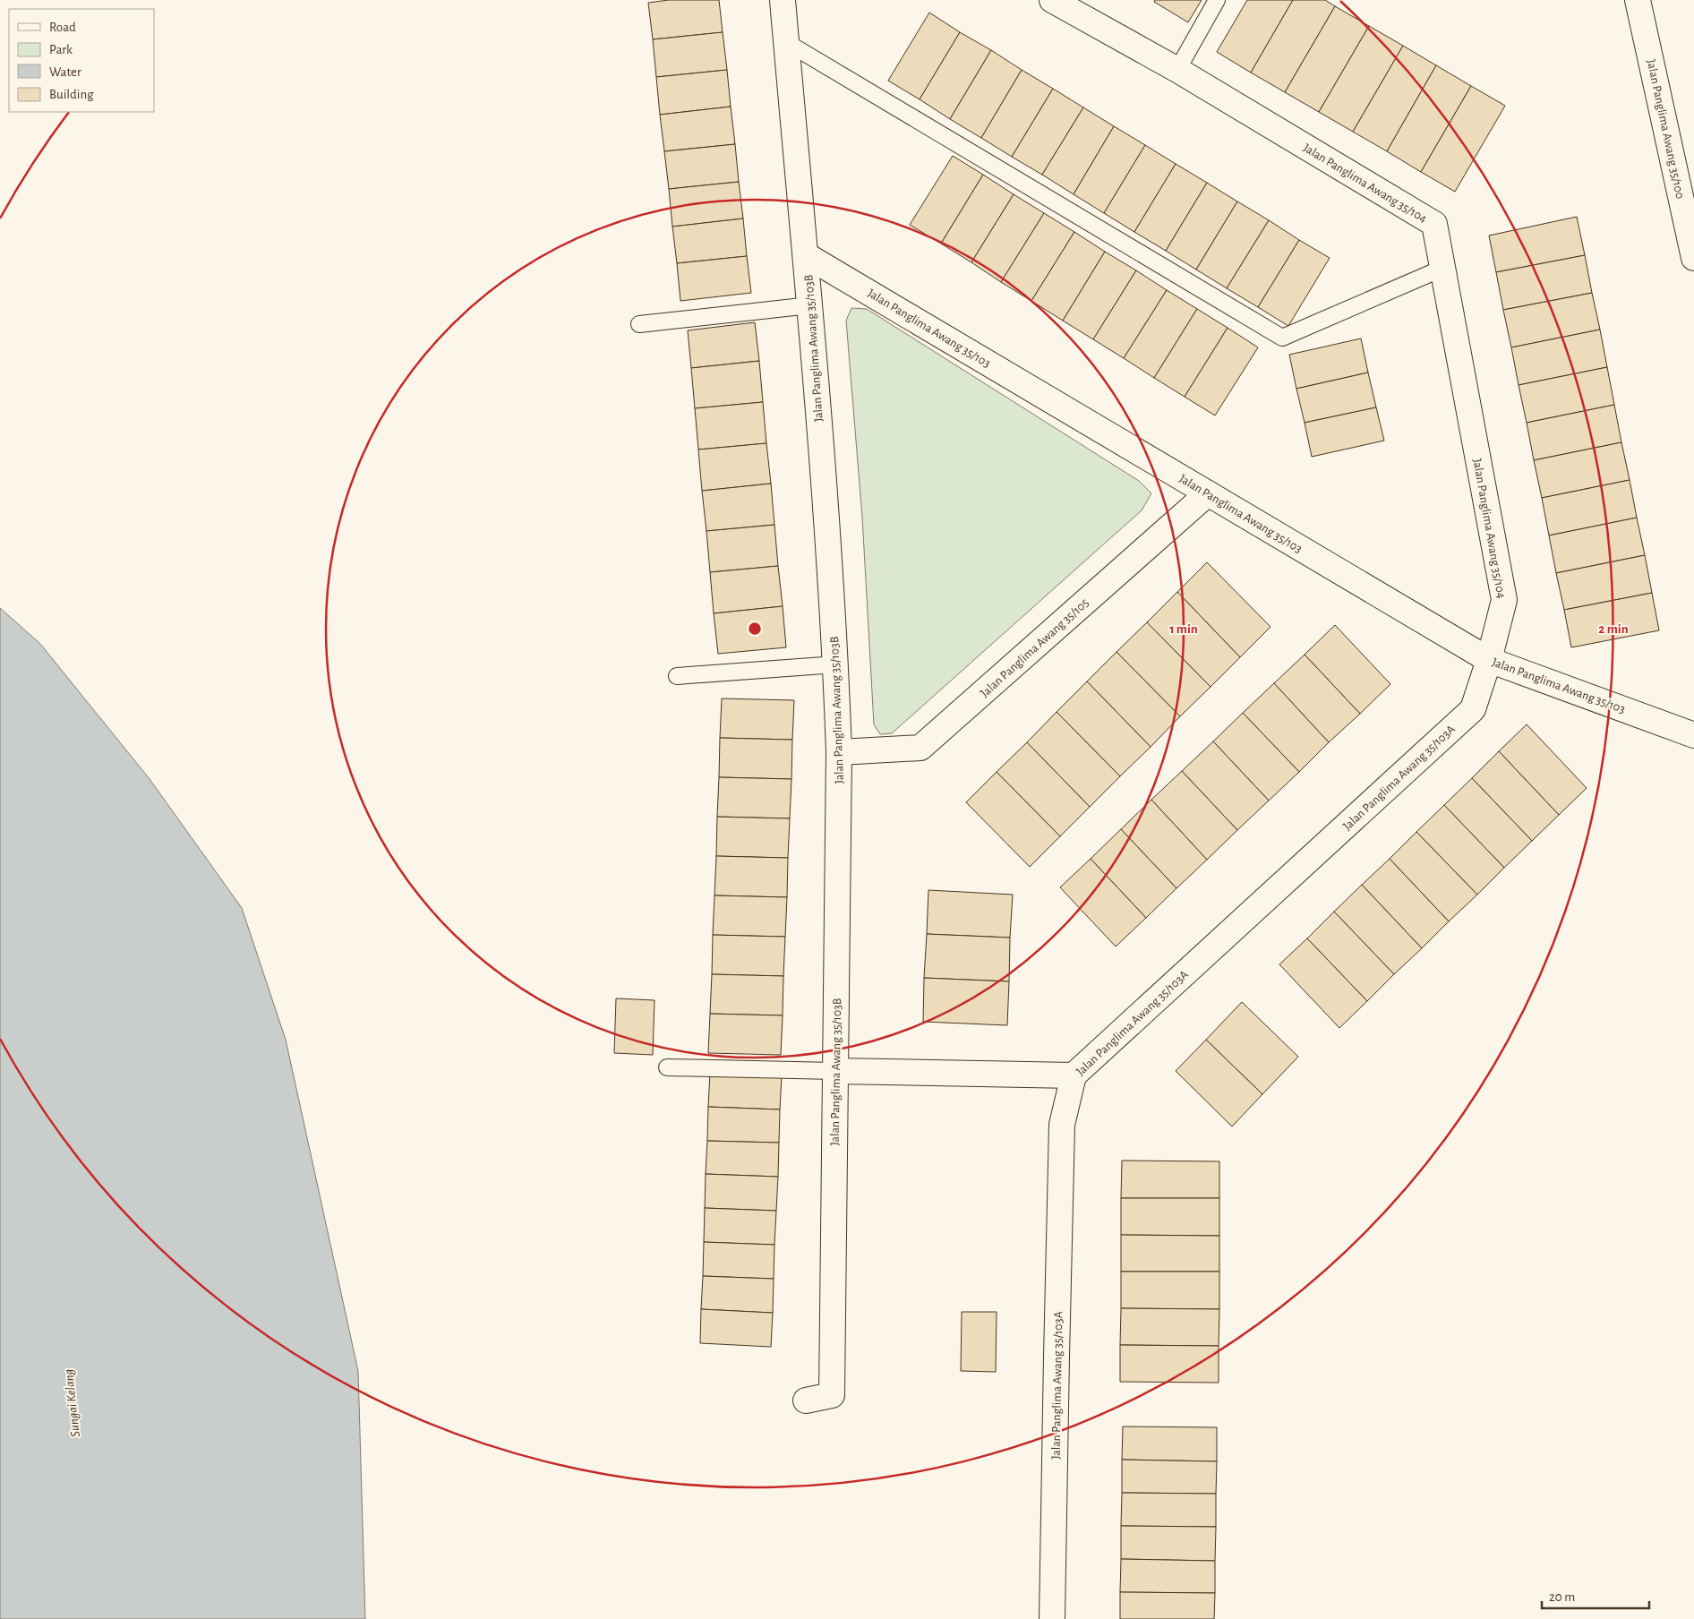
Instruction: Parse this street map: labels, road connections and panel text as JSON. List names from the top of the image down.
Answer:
{
  "streets": {
    "street": [
      "Jalan Panglima Awang 35/100",
      "Jalan Panglima Awang 35/104",
      "Jalan Panglima Awang 35/103",
      "Jalan Panglima Awang 35/103B",
      "Jalan Panglima Awang 35/105",
      "Jalan Panglima Awang 35/103A"
    ]
  },
  "crossings": [
    ["Jalan Panglima Awang 35/104", "Jalan Panglima Awang 35/103"],
    ["Jalan Panglima Awang 35/104", "Jalan Panglima Awang 35/103A"],
    ["Jalan Panglima Awang 35/103", "Jalan Panglima Awang 35/103B"],
    ["Jalan Panglima Awang 35/103", "Jalan Panglima Awang 35/105"],
    ["Jalan Panglima Awang 35/103", "Jalan Panglima Awang 35/103A"],
    ["Jalan Panglima Awang 35/103B", "Jalan Panglima Awang 35/105"]
  ],
  "water": ["Sungai Kelang"],
  "legend": [
    "Road",
    "Park",
    "Water",
    "Building"
  ],
  "scale_bar": "20 m",
  "rings": ["1 min", "2 min"]
}
